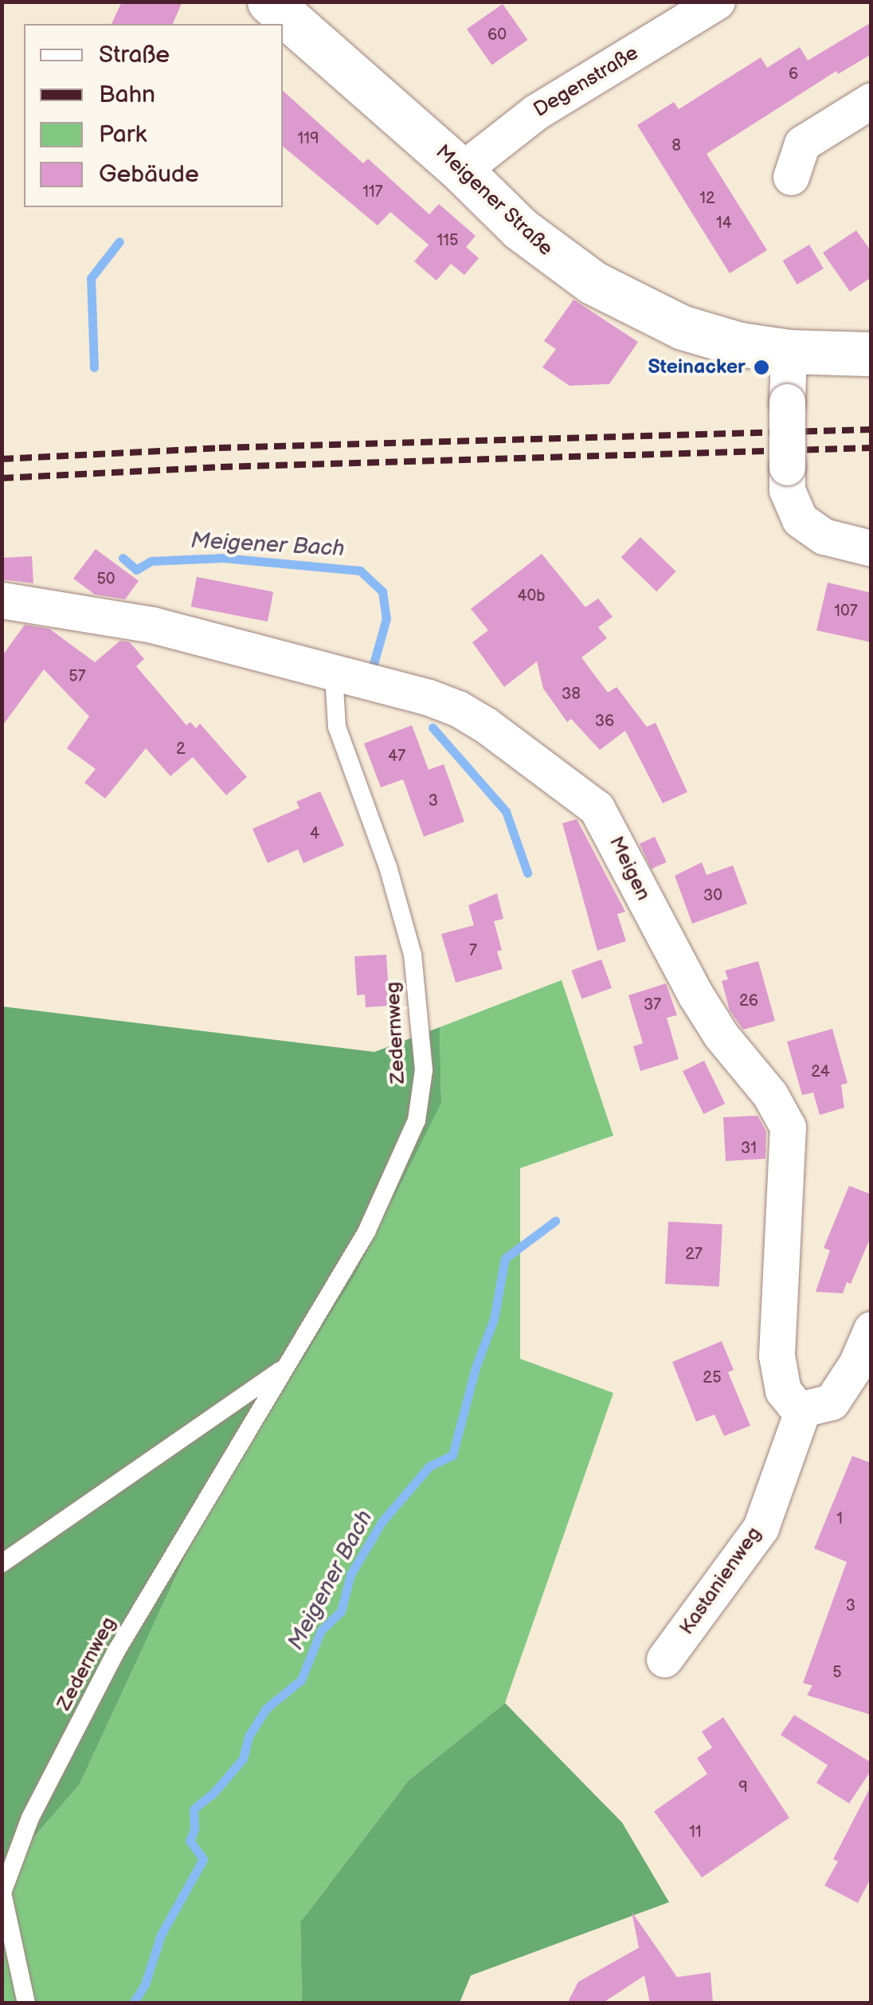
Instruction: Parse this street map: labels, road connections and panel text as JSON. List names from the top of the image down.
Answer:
{
  "streets": {
    "street": [
      "Degenstraße",
      "Meigener Straße",
      "Meigen",
      "Kastanienweg"
    ],
    "lane": ["Zedernweg"]
  },
  "crossings": [
    ["Degenstraße", "Meigener Straße"],
    ["Meigen", "Zedernweg"],
    ["Meigen", "Kastanienweg"]
  ],
  "water": ["Meigener Bach"],
  "places": ["Steinacker"],
  "house_numbers": [
    "60",
    "6",
    "119",
    "8",
    "117",
    "12",
    "14",
    "115",
    "50",
    "40b",
    "107",
    "57",
    "38",
    "36",
    "2",
    "47",
    "3",
    "4",
    "30",
    "7",
    "26",
    "37",
    "24",
    "31",
    "27",
    "25",
    "1",
    "3",
    "5",
    "9",
    "11"
  ],
  "legend": [
    "Straße",
    "Bahn",
    "Park",
    "Gebäude"
  ]
}
